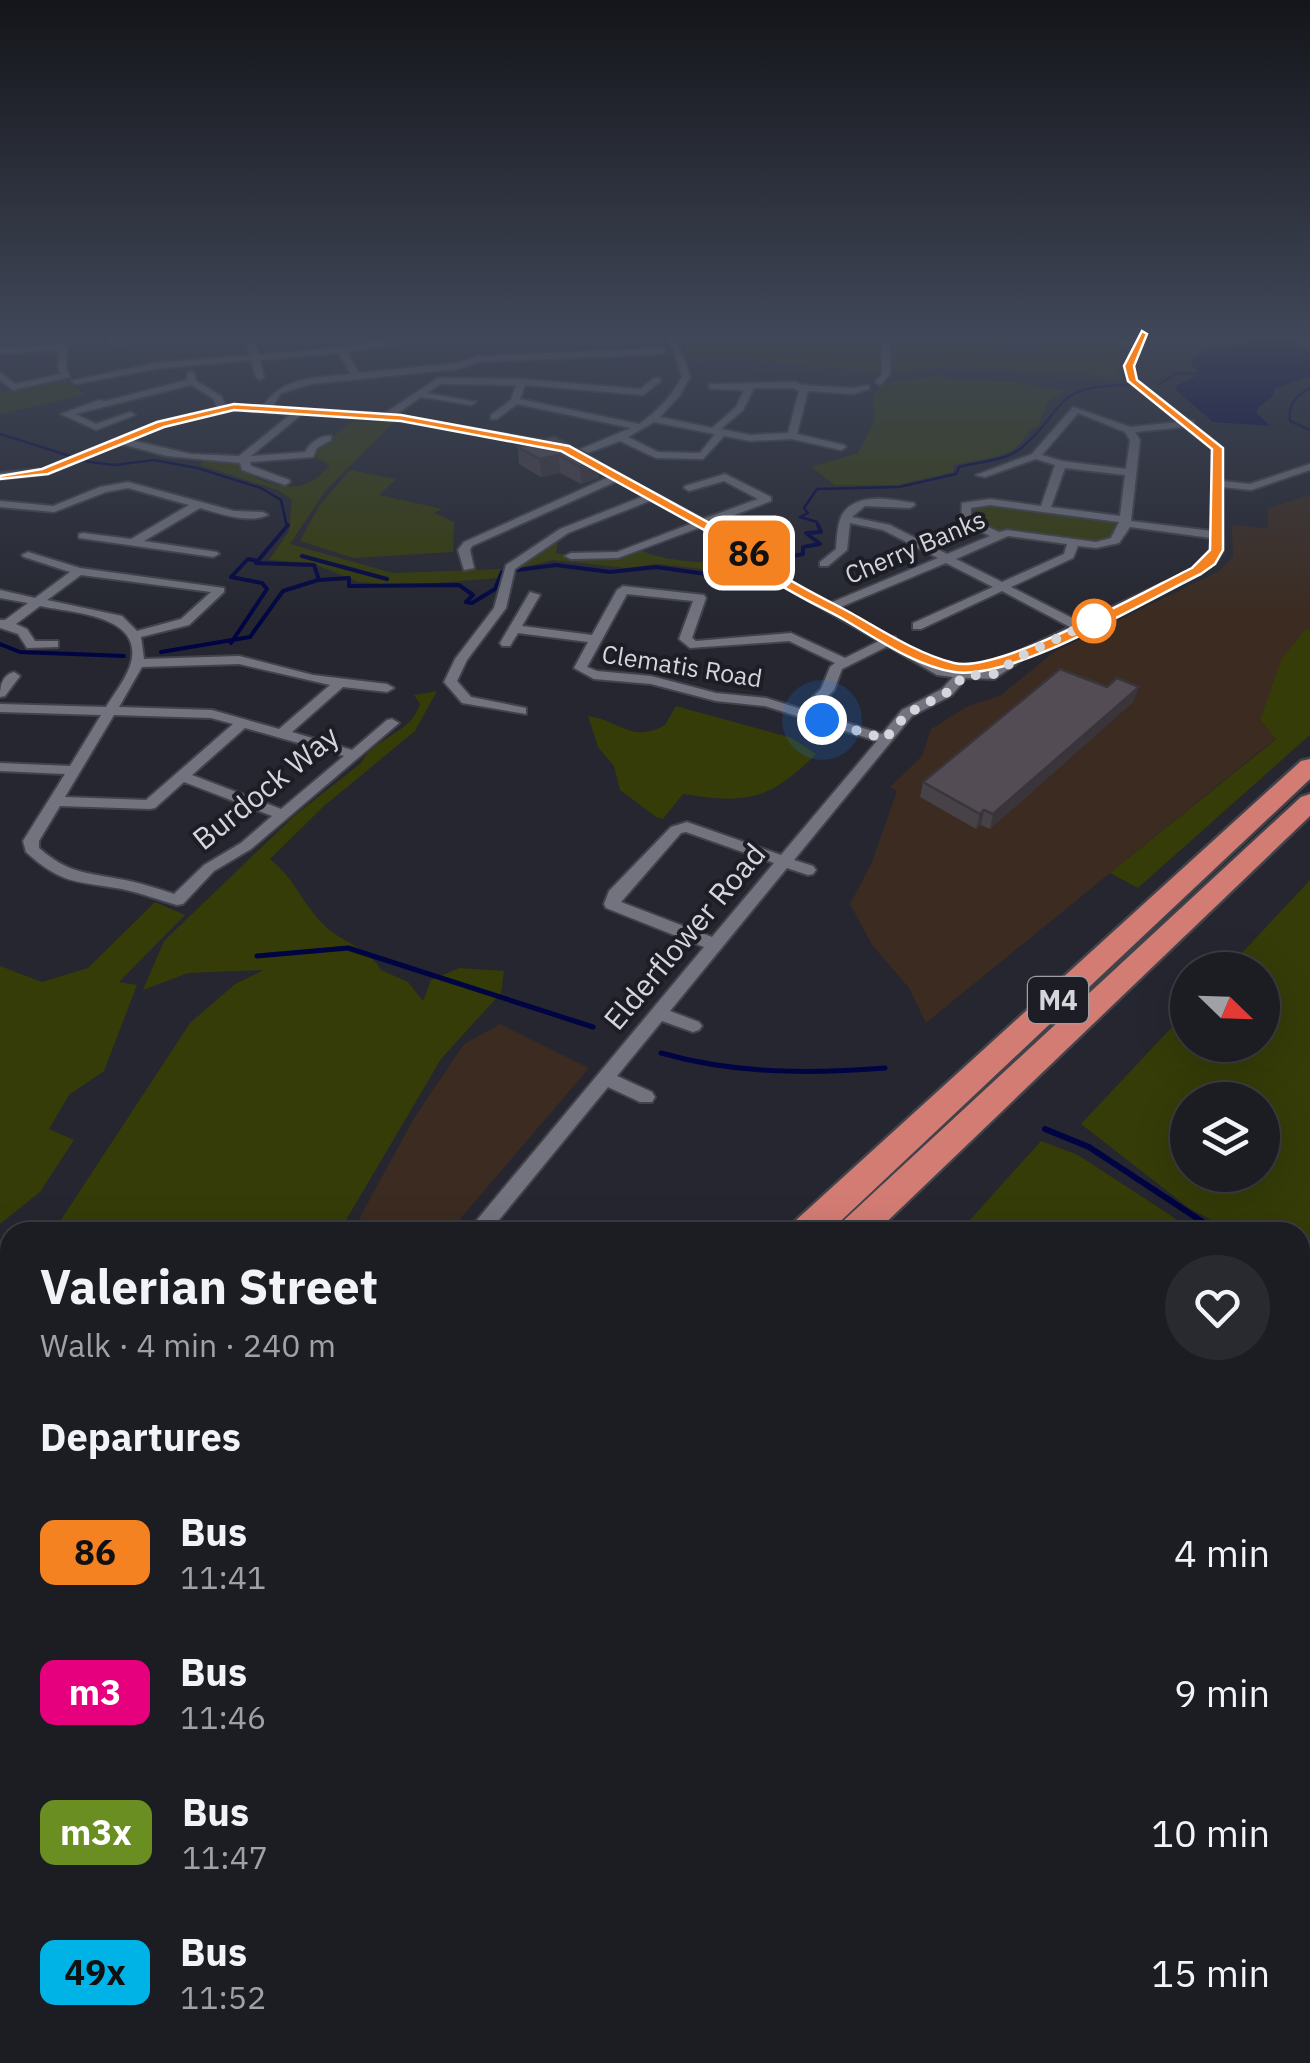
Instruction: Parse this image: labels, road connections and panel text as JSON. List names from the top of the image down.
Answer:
{
  "streets": {
    "highway": ["M4"],
    "street": [
      "Cherry Banks",
      "Clematis Road",
      "Burdock Way",
      "Elderflower Road"
    ]
  },
  "crossings": [
    ["Clematis Road", "Elderflower Road"]
  ],
  "lines": ["bus line 86"],
  "north": "bottom right",
  "page": {
    "on_map": "86",
    "heading": [
      ["Valerian Street", "Walk · 4 min · 240 m"],
      "Departures"
    ],
    "list": [
      {
        "mark": "86",
        "name": "Bus",
        "note": "11:41",
        "value": "4 min"
      },
      {
        "mark": "m3",
        "name": "Bus",
        "note": "11:46",
        "value": "9 min"
      },
      {
        "mark": "m3x",
        "name": "Bus",
        "note": "11:47",
        "value": "10 min"
      },
      {
        "mark": "49x",
        "name": "Bus",
        "note": "11:52",
        "value": "15 min"
      }
    ]
  }
}
